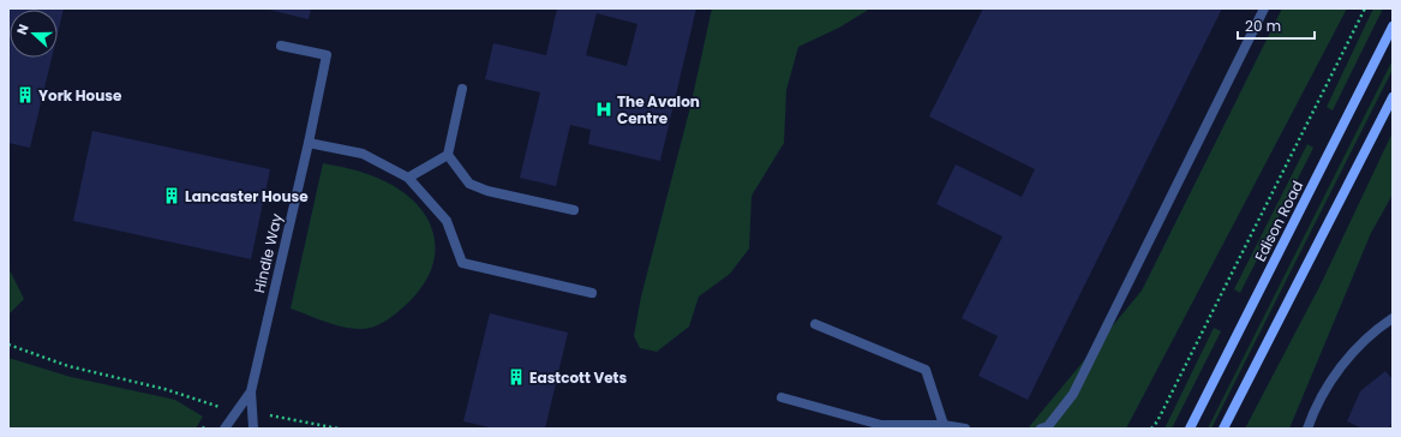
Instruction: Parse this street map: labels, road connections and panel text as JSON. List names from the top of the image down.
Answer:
{
  "streets": {
    "main road": ["Edison Road"],
    "street": ["Hindle Way"]
  },
  "places": {
    "building": ["York House", "Lancaster House", "Eastcott Vets"],
    "hospital": ["The Avalon Centre"]
  },
  "scale_bar": "20 m",
  "north": "left"
}
